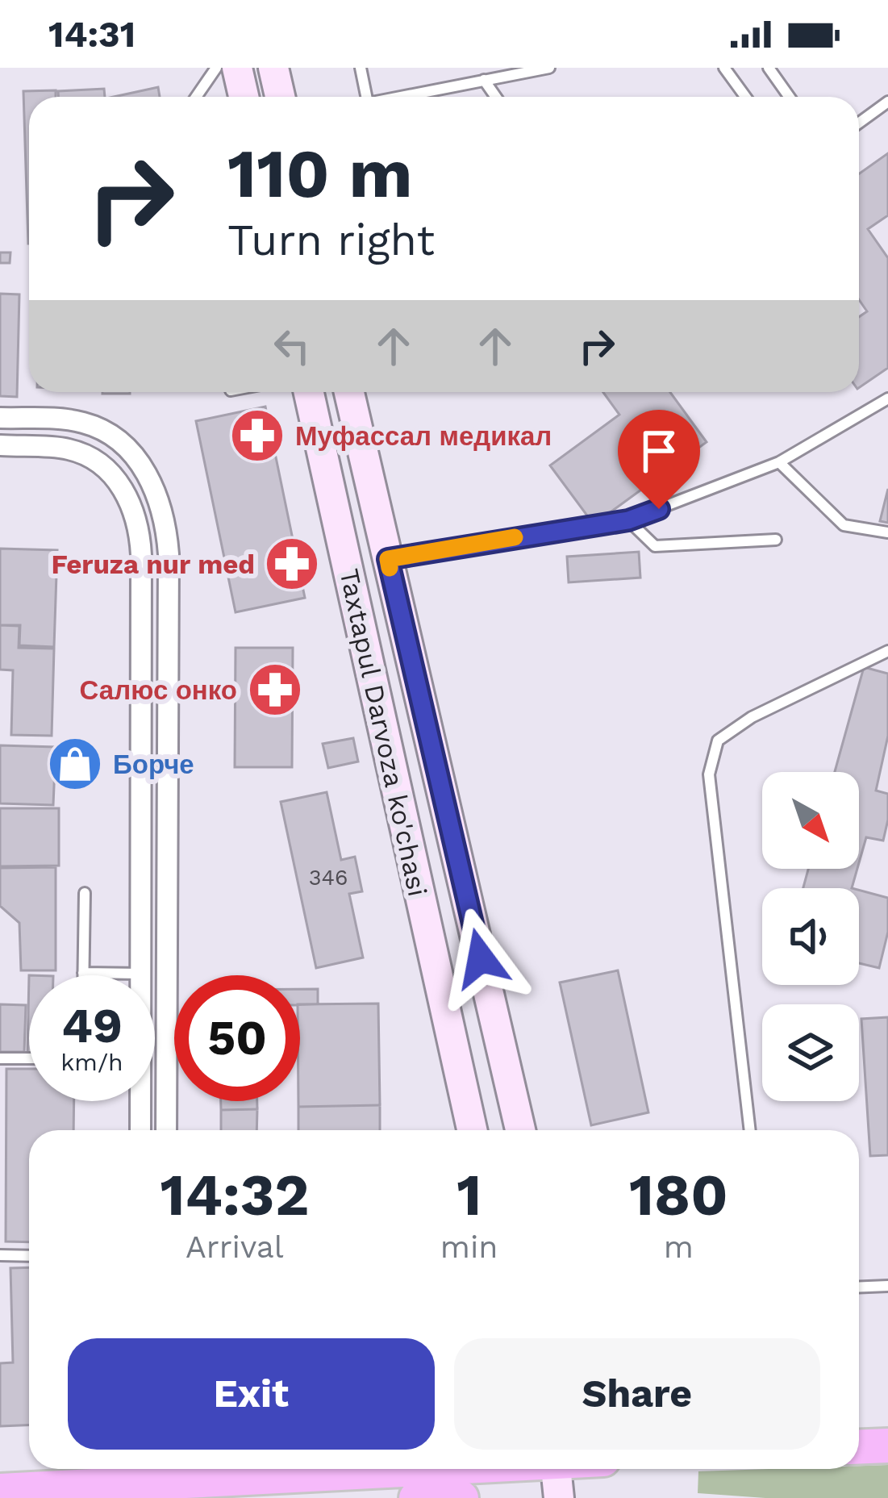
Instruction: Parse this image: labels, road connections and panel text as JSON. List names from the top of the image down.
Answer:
{
  "streets": {
    "main road": ["Taxtapul Darvoza ko'chasi"]
  },
  "places": {
    "pharmacy": ["Муфассал медикал", "Feruza nur med", "Салюс онко"],
    "shop": ["Борче"]
  },
  "house_numbers": ["346"],
  "north": "bottom right",
  "page": {
    "status": "14:31",
    "turn": ["110 m", "Turn right"],
    "speed": "49 km/h",
    "limit": "50",
    "eta": [
      "14:32",
      "Arrival",
      "1",
      "min",
      "180",
      "m"
    ],
    "buttons": ["Exit", "Share"]
  }
}
